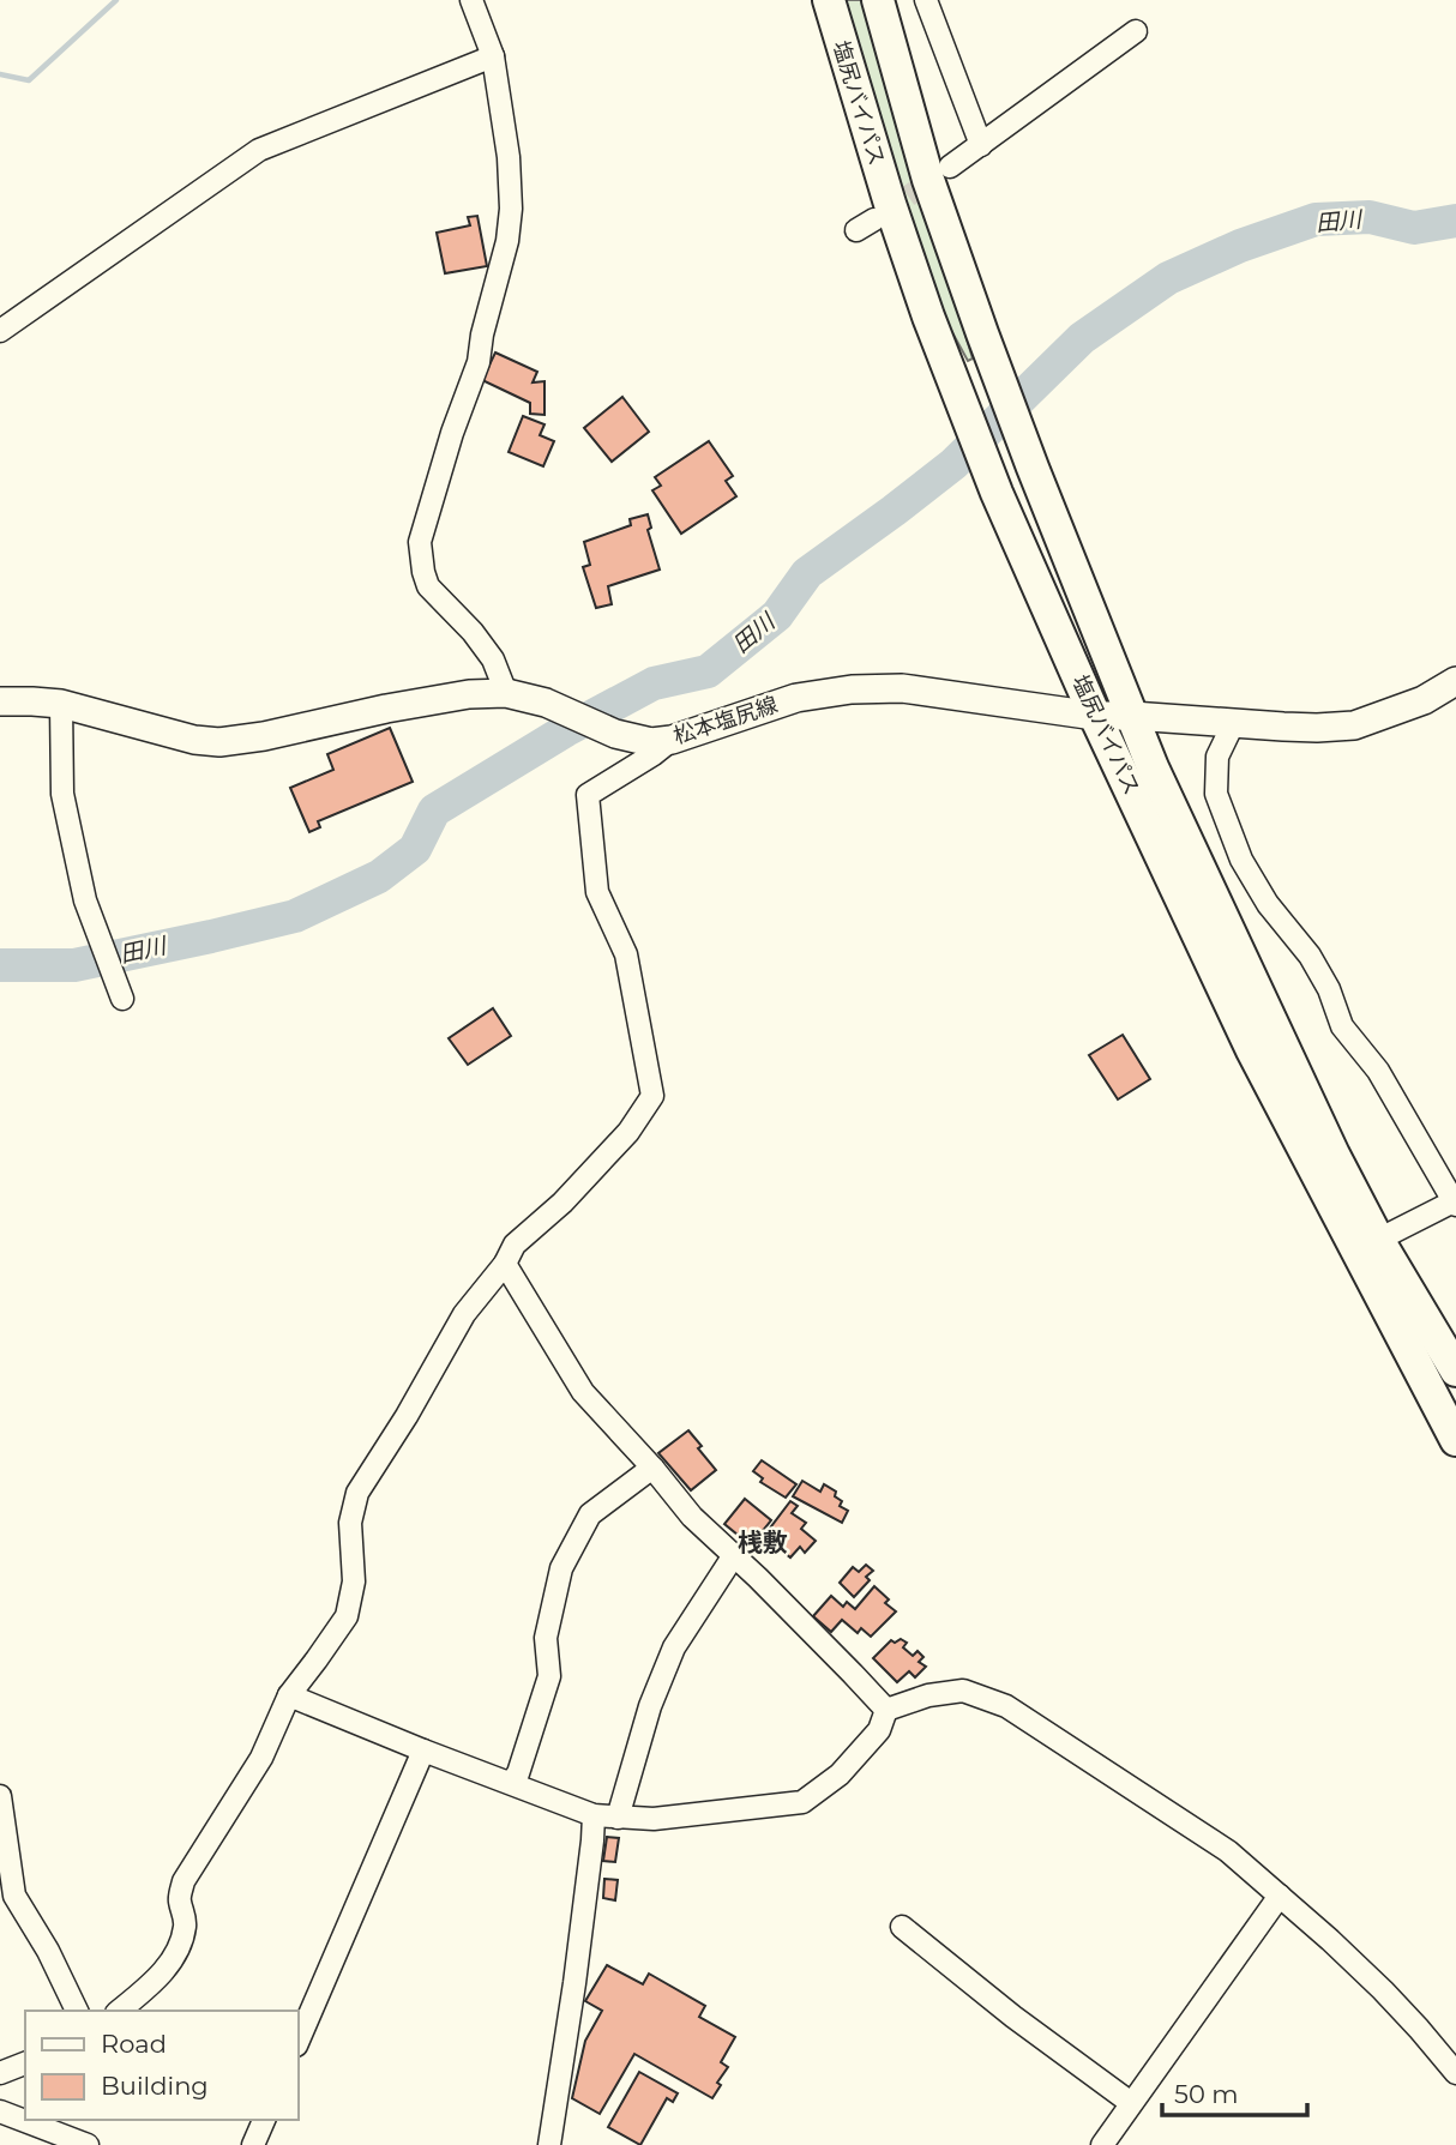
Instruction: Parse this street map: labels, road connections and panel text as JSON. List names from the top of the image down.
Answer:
{
  "streets": {
    "highway": ["塩尻バイパス"],
    "main road": ["松本塩尻線"]
  },
  "crossings": [
    ["塩尻バイパス", "松本塩尻線"]
  ],
  "districts": ["桟敷"],
  "water": ["田川"],
  "legend": ["Road", "Building"],
  "scale_bar": "50 m"
}
